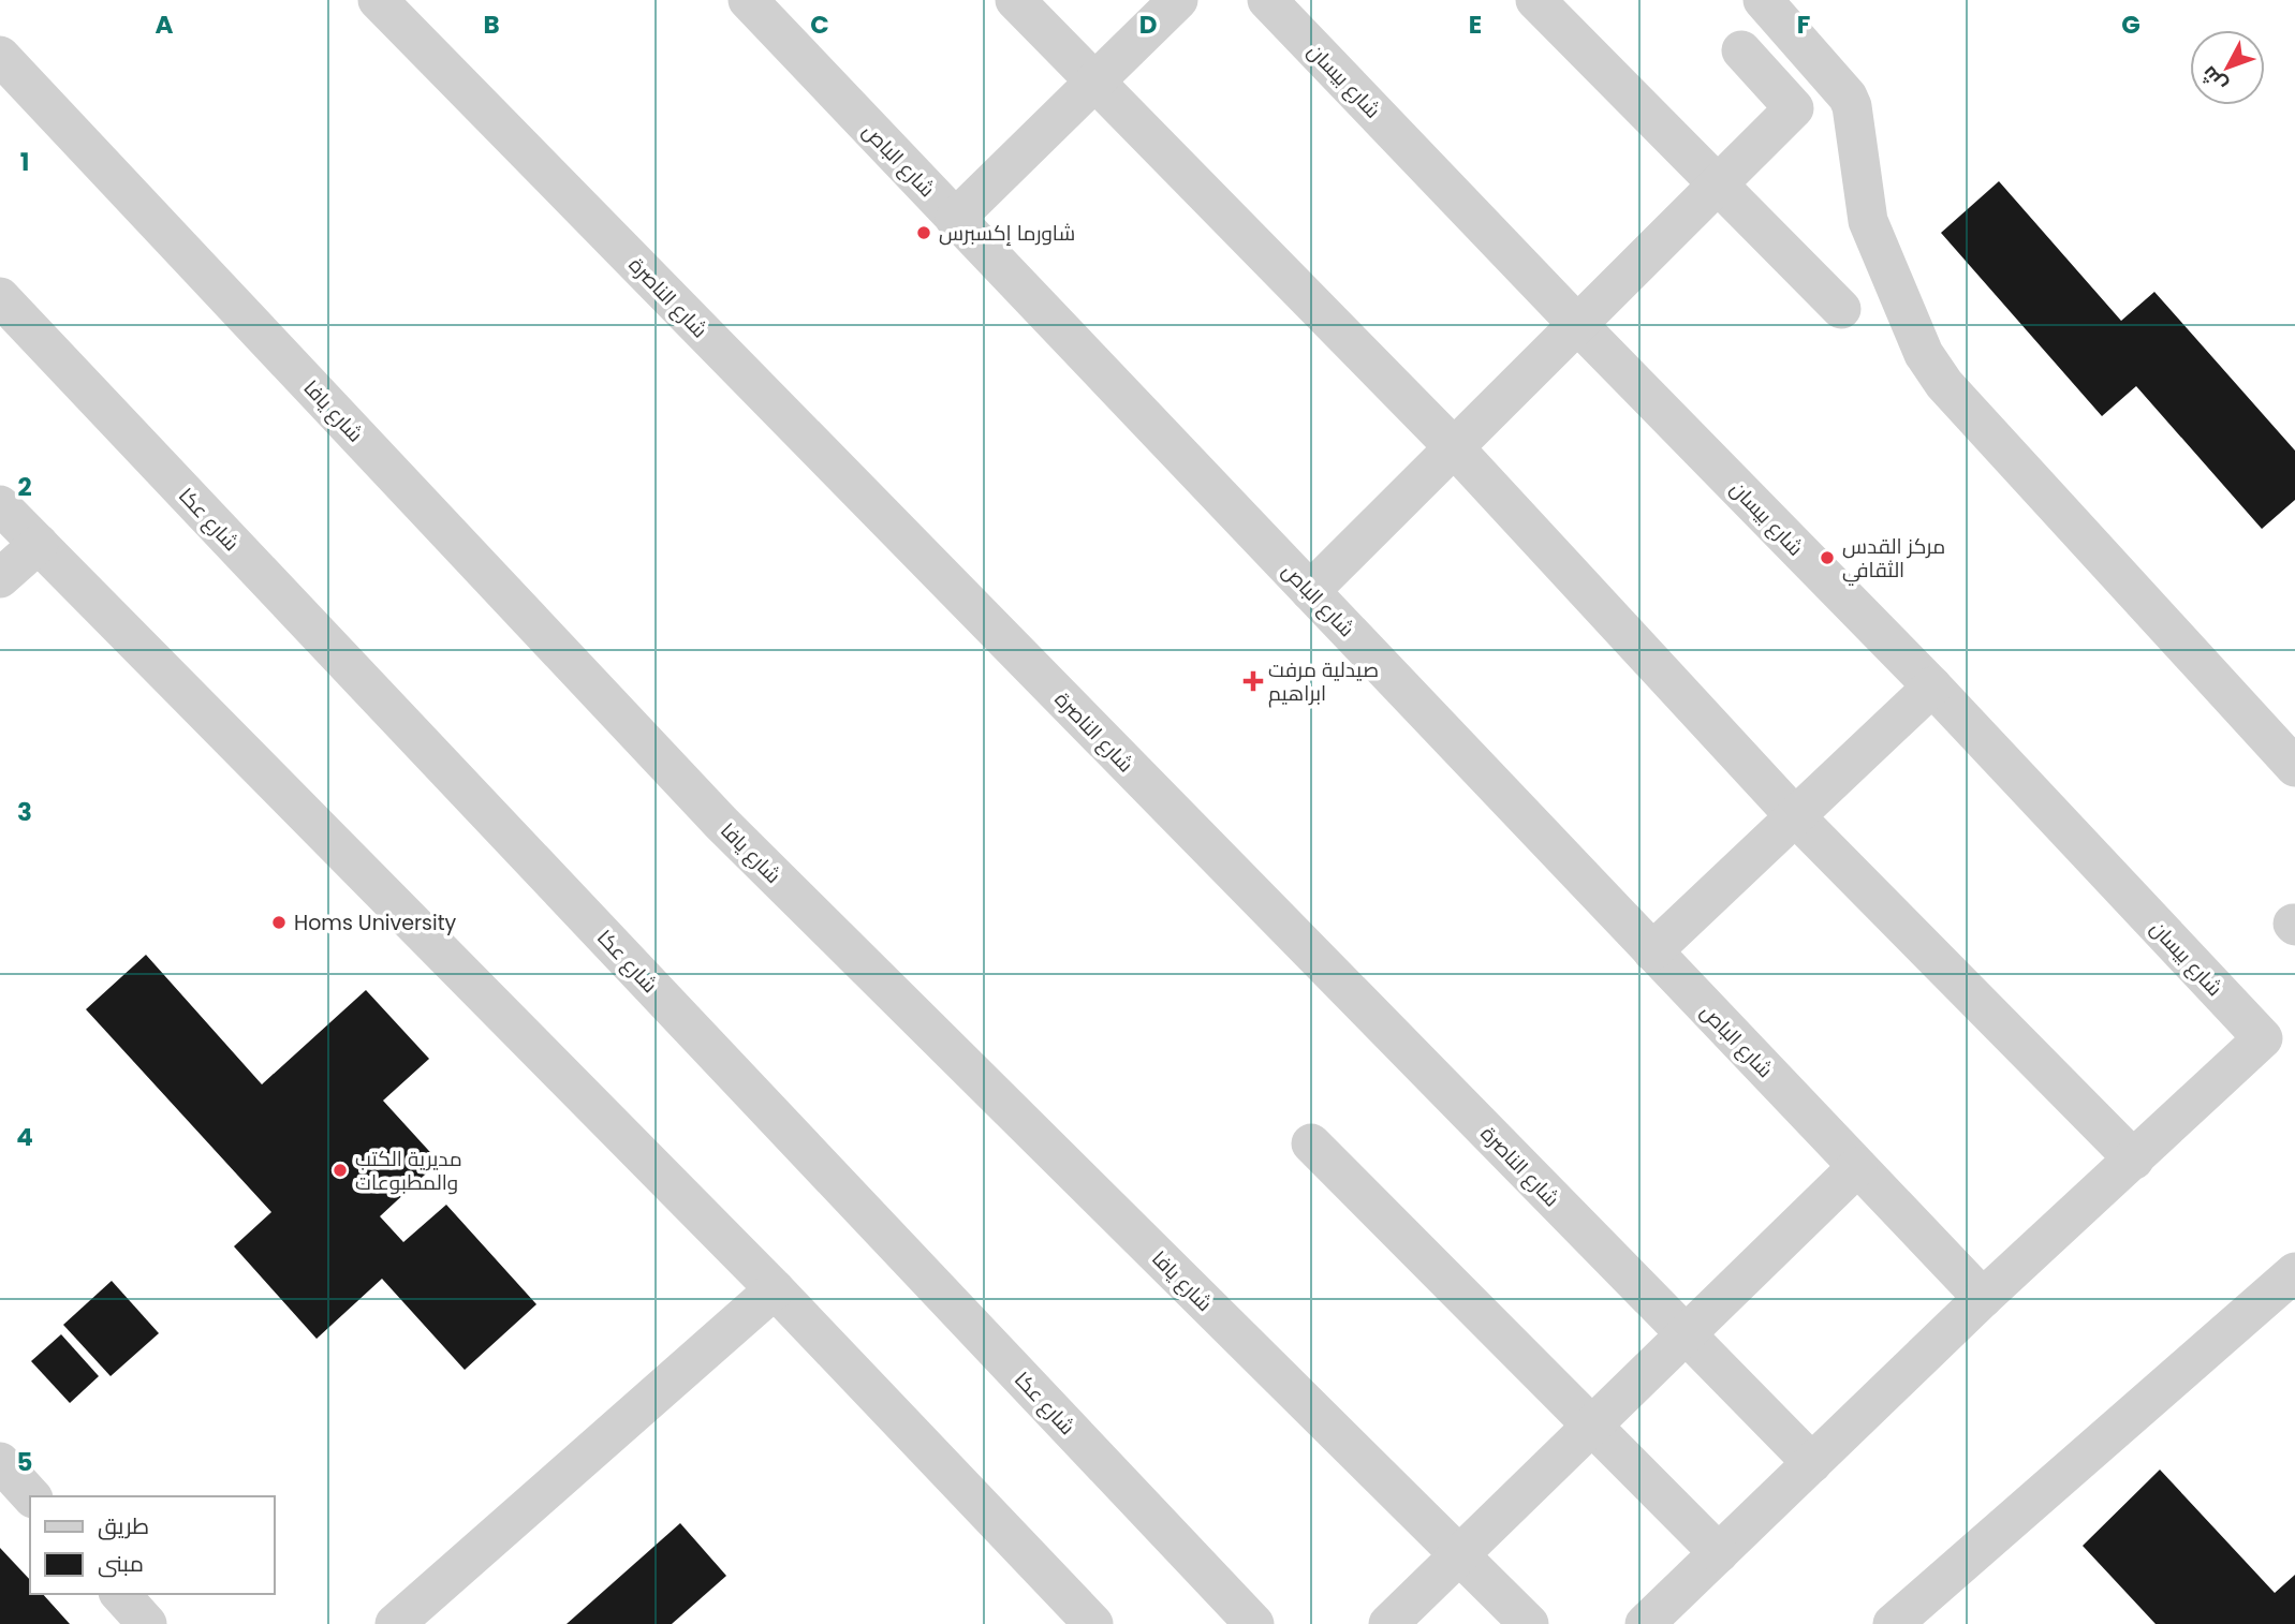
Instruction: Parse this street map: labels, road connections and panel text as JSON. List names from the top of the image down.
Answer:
{
  "streets": {
    "street": [
      "شارع بيسان",
      "شارع الباص",
      "شارع الناصرة",
      "شارع يافا",
      "شارع عكا"
    ]
  },
  "places": {
    "other": [
      "شاورما إكسبرس",
      "مركز القدس الثقافي",
      "Homs University",
      "مديرية الكتب والمطبوعات"
    ],
    "health": ["صيدلية مرفت ابراهيم"]
  },
  "legend": ["طريق", "مبنى"],
  "north": "bottom left",
  "grid": {
    "columns": [
      "A",
      "B",
      "C",
      "D",
      "E",
      "F",
      "G"
    ],
    "rows": [
      "1",
      "2",
      "3",
      "4",
      "5"
    ]
  }
}
